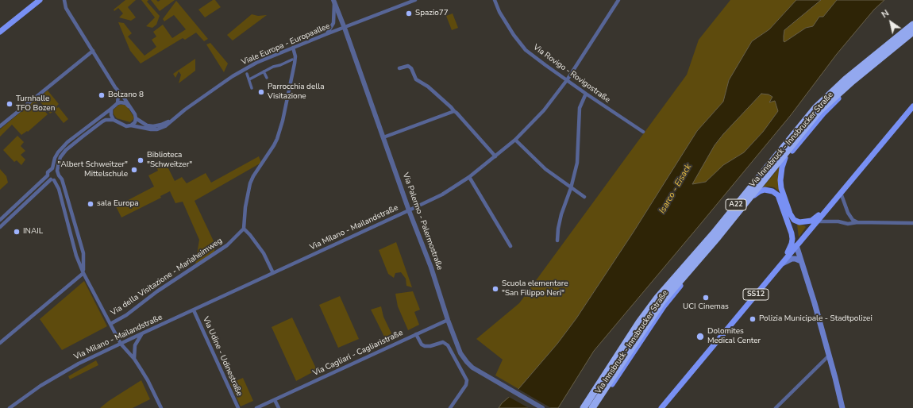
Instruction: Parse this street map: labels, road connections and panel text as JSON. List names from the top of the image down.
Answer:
{
  "streets": {
    "highway": ["A22"],
    "main road": ["Via Innsbruck - Innsbrucker Straße", "SS12"],
    "street": [
      "Viale Europa - Europaallee",
      "Via Rovigo - Rovigostraße",
      "Via Palermo - Palermostraße",
      "Via Milano - Mailandstraße",
      "Via della Visitazione - Mariaheimweg",
      "Via Cagliari - Cagliaristraße",
      "Via Udine - Udinestraße"
    ]
  },
  "crossings": [
    ["Viale Europa - Europaallee", "Via Palermo - Palermostraße"],
    ["Via Rovigo - Rovigostraße", "Via Milano - Mailandstraße"],
    ["Via Palermo - Palermostraße", "Via Milano - Mailandstraße"],
    ["Via Palermo - Palermostraße", "Via Cagliari - Cagliaristraße"],
    ["Via Milano - Mailandstraße", "Via Udine - Udinestraße"]
  ],
  "water": ["Isarco - Eisack"],
  "places": [
    "Spazio77",
    "Parrocchia della Visitazione",
    "Bolzano 8",
    "Turnhalle TFO Bozen",
    "Biblioteca \"Schweitzer\"",
    "\"Albert Schweitzer\" Mittelschule",
    "sala Europa",
    "INAIL",
    "Scuola elementare \"San Filippo Neri\"",
    "UCI Cinemas",
    "Polizia Municipale - Stadtpolizei",
    "Dolomites Medical Center"
  ],
  "north": "top left"
}
